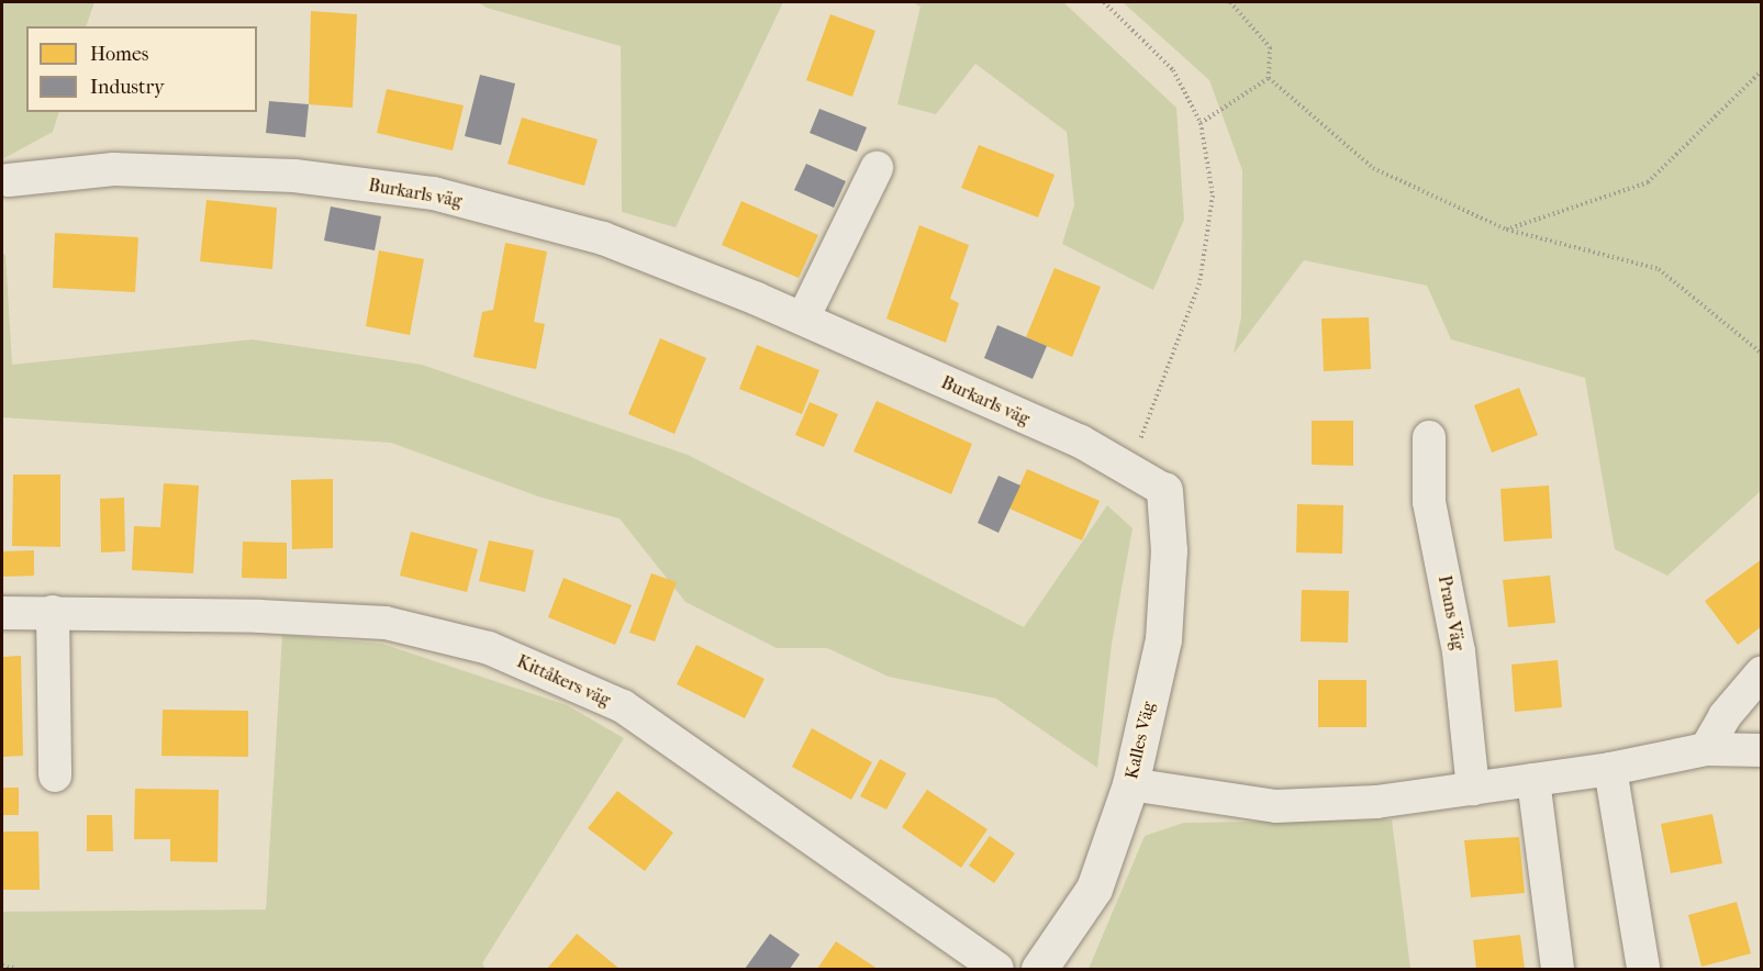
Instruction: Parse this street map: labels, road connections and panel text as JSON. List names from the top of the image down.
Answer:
{
  "streets": {
    "street": [
      "Burkarls väg",
      "Prans Väg",
      "Kittåkers väg",
      "Kalles Väg"
    ]
  },
  "crossings": [
    ["Burkarls väg", "Kalles Väg"]
  ],
  "legend": ["Homes", "Industry"]
}
